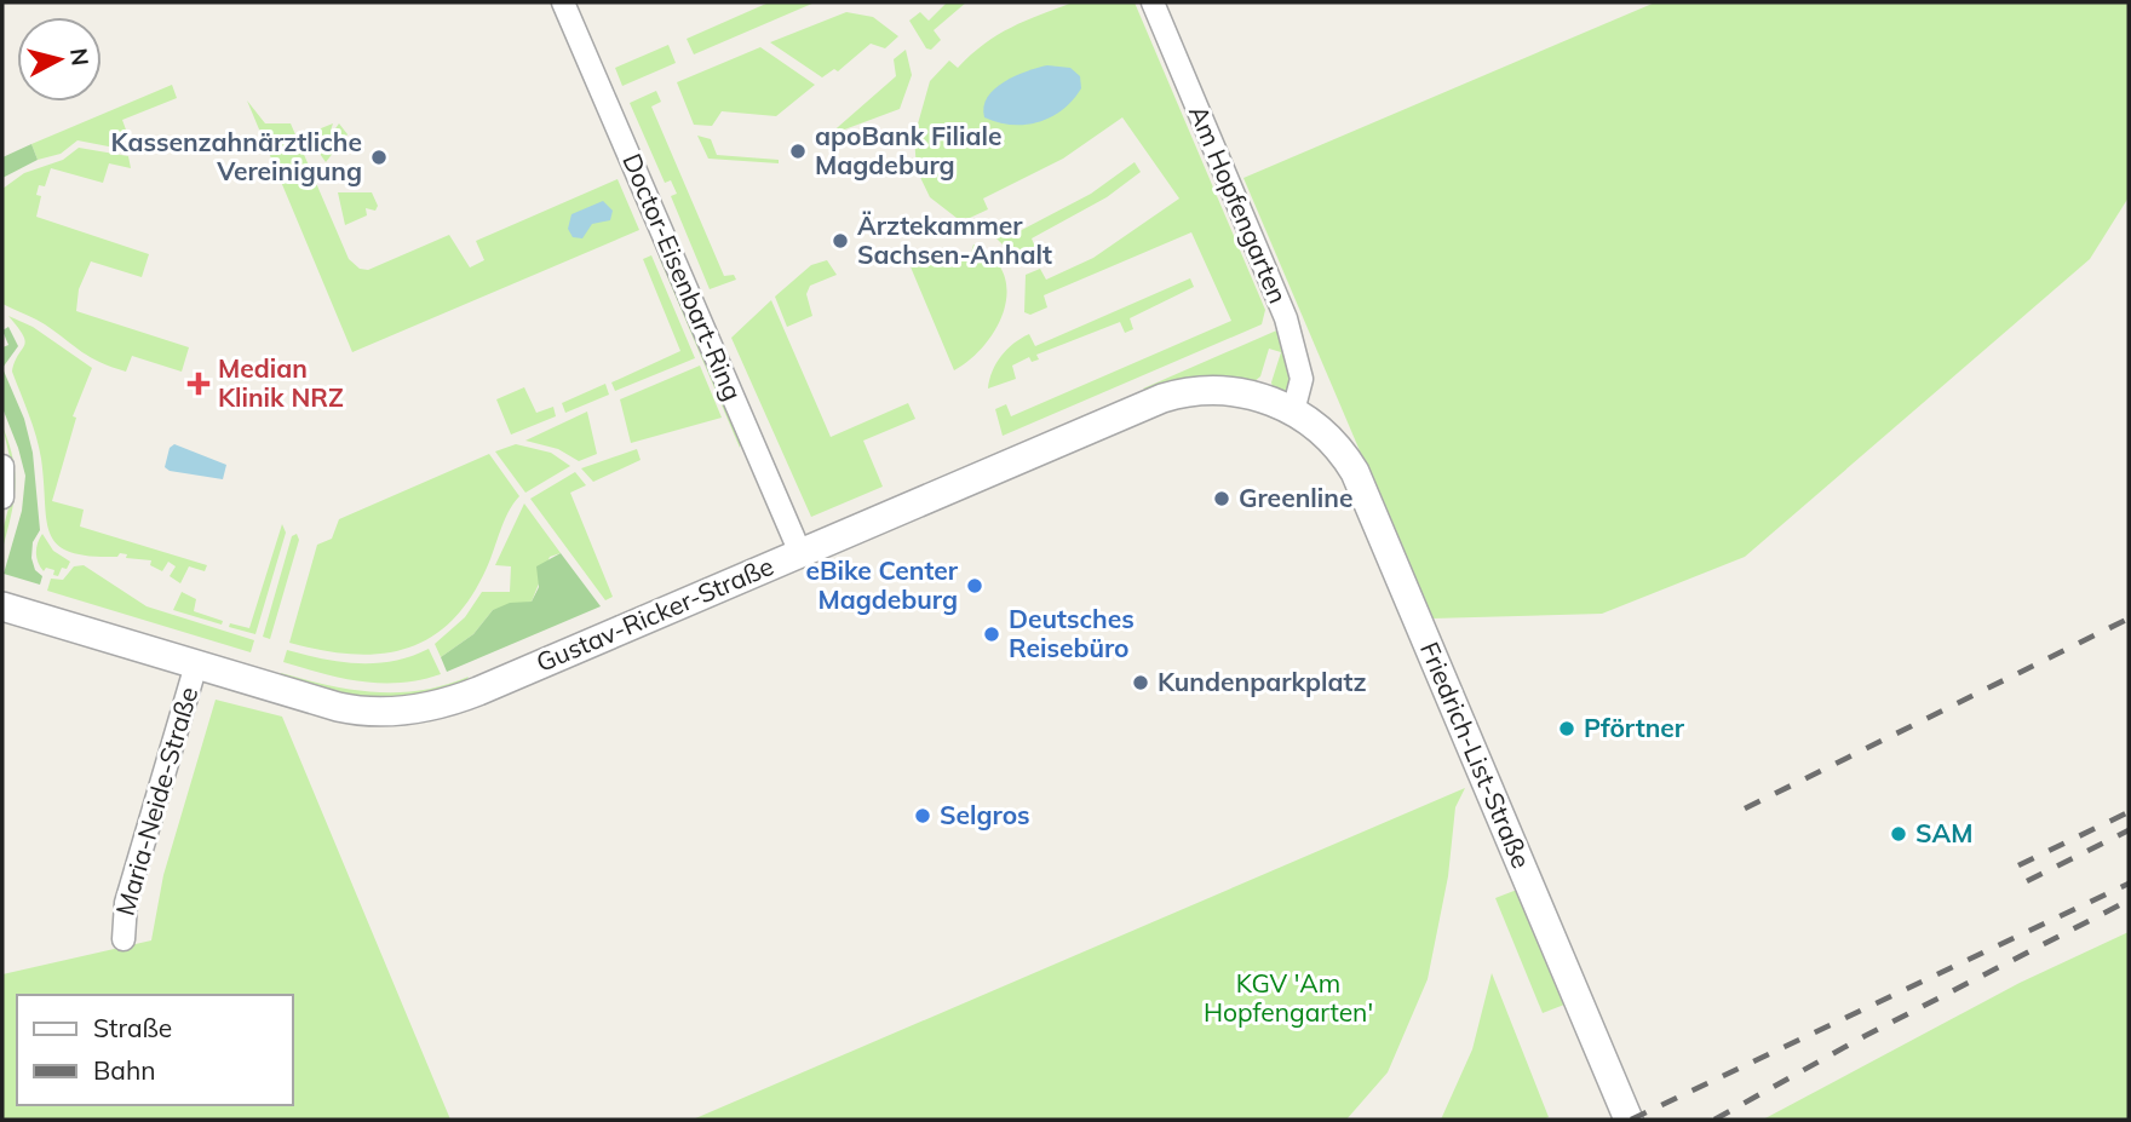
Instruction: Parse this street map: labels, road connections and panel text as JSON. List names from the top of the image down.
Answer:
{
  "streets": {
    "street": [
      "Am Hopfengarten",
      "Doctor-Eisenbart-Ring",
      "Gustav-Ricker-Straße",
      "Friedrich-List-Straße",
      "Maria-Neide-Straße"
    ]
  },
  "crossings": [
    ["Am Hopfengarten", "Gustav-Ricker-Straße"],
    ["Am Hopfengarten", "Friedrich-List-Straße"],
    ["Doctor-Eisenbart-Ring", "Gustav-Ricker-Straße"],
    ["Gustav-Ricker-Straße", "Friedrich-List-Straße"],
    ["Gustav-Ricker-Straße", "Maria-Neide-Straße"]
  ],
  "parks": ["KGV 'Am Hopfengarten'"],
  "places": {
    "other": [
      "apoBank Filiale Magdeburg",
      "Kassenzahnärztliche Vereinigung",
      "Ärztekammer Sachsen-Anhalt",
      "Greenline",
      "eBike Center Magdeburg",
      "Deutsches Reisebüro",
      "Kundenparkplatz",
      "Pförtner",
      "Selgros",
      "SAM"
    ],
    "health": ["Median Klinik NRZ"]
  },
  "legend": ["Straße", "Bahn"],
  "north": "right"
}
